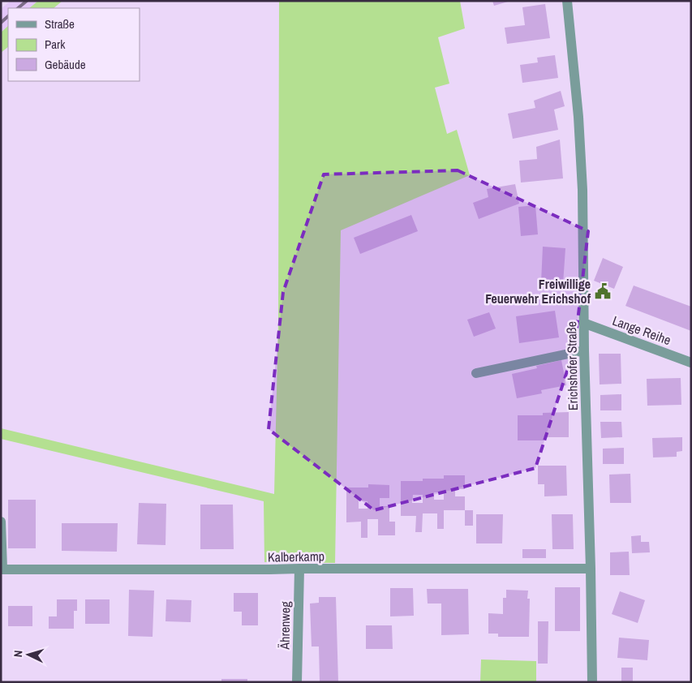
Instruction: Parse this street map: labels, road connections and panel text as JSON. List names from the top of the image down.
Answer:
{
  "streets": {
    "street": [
      "Lange Reihe",
      "Erichshofer Straße",
      "Kalberkamp",
      "Ährenweg"
    ]
  },
  "crossings": [
    ["Lange Reihe", "Erichshofer Straße"],
    ["Erichshofer Straße", "Kalberkamp"],
    ["Kalberkamp", "Ährenweg"]
  ],
  "places": {
    "public building": ["Freiwillige Feuerwehr Erichshof"]
  },
  "legend": ["Straße", "Park", "Gebäude"],
  "north": "left"
}
